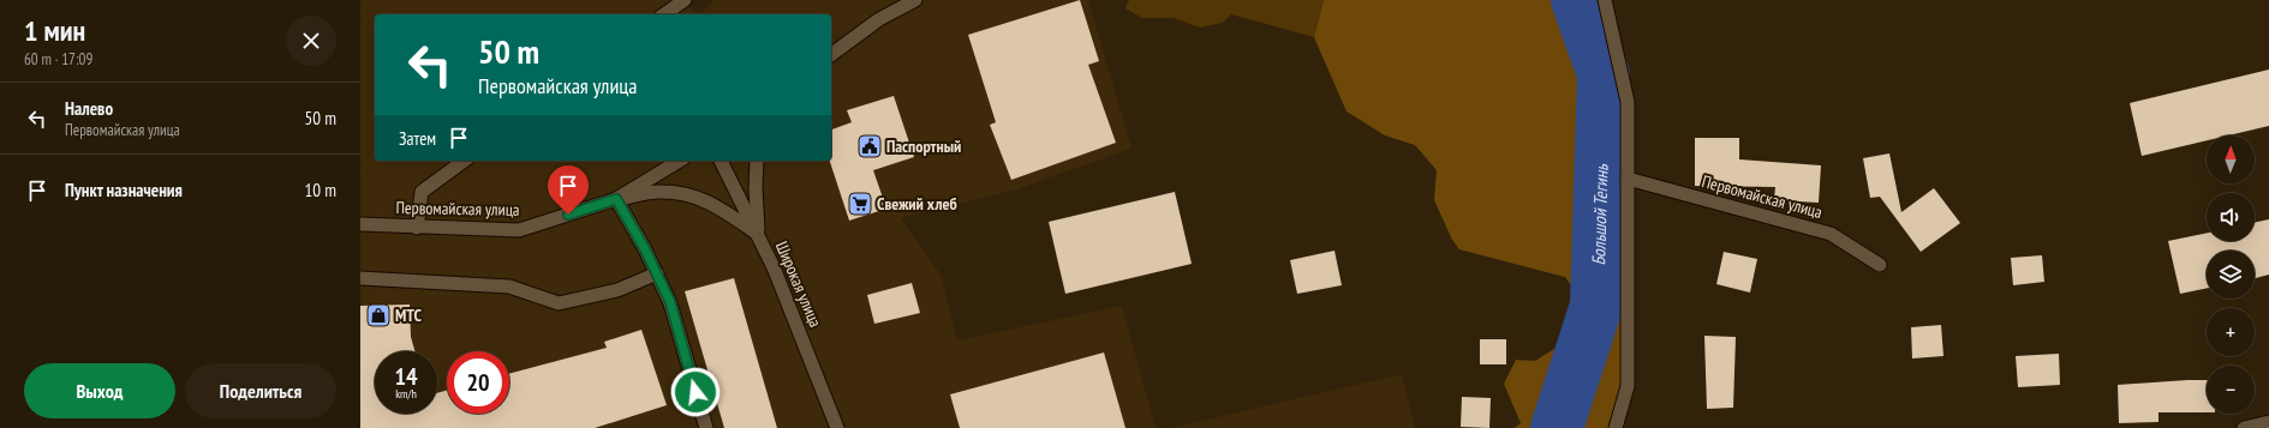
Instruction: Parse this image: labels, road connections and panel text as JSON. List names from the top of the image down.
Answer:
{
  "streets": {
    "street": ["Первомайская улица", "Широкая улица"]
  },
  "water": ["Большой Тегинь"],
  "places": {
    "public building": ["Паспортный"],
    "supermarket": ["Свежий хлеб"],
    "shop": ["МТС"]
  },
  "north": "top",
  "page": {
    "heading": ["1 мин", "60 m · 17:09"],
    "turn": ["50 m", "Первомайская улица"],
    "list": [
      {
        "name": "Налево",
        "note": "Первомайская улица",
        "value": "50 m"
      },
      {
        "name": "Пункт назначения",
        "value": "10 m"
      }
    ],
    "then": "Затем",
    "map_buttons": ["+", "−"],
    "speed": "14 km/h",
    "limit": "20",
    "buttons": ["Выход", "Поделиться"]
  }
}
